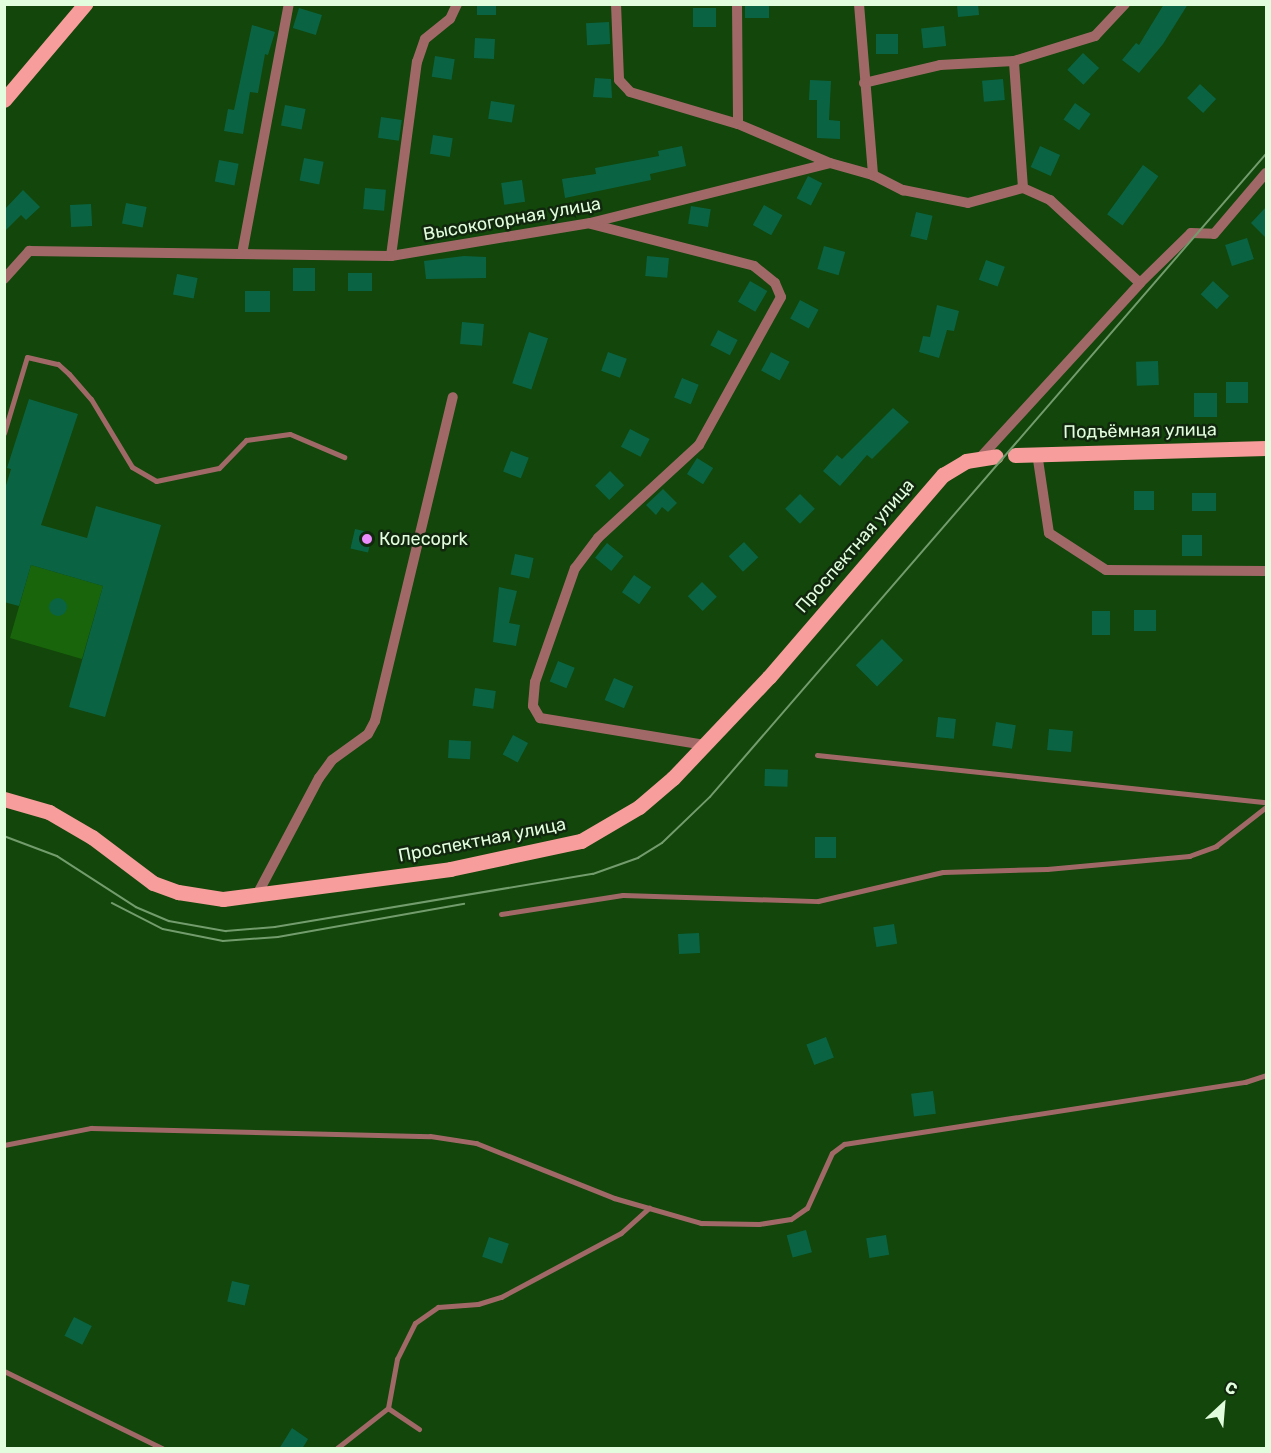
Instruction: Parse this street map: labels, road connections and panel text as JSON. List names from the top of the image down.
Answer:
{
  "streets": {
    "main road": ["Подъёмная улица", "Проспектная улица"],
    "street": ["Высокогорная улица"]
  },
  "places": ["Колесоprk"],
  "north": "top right"
}
